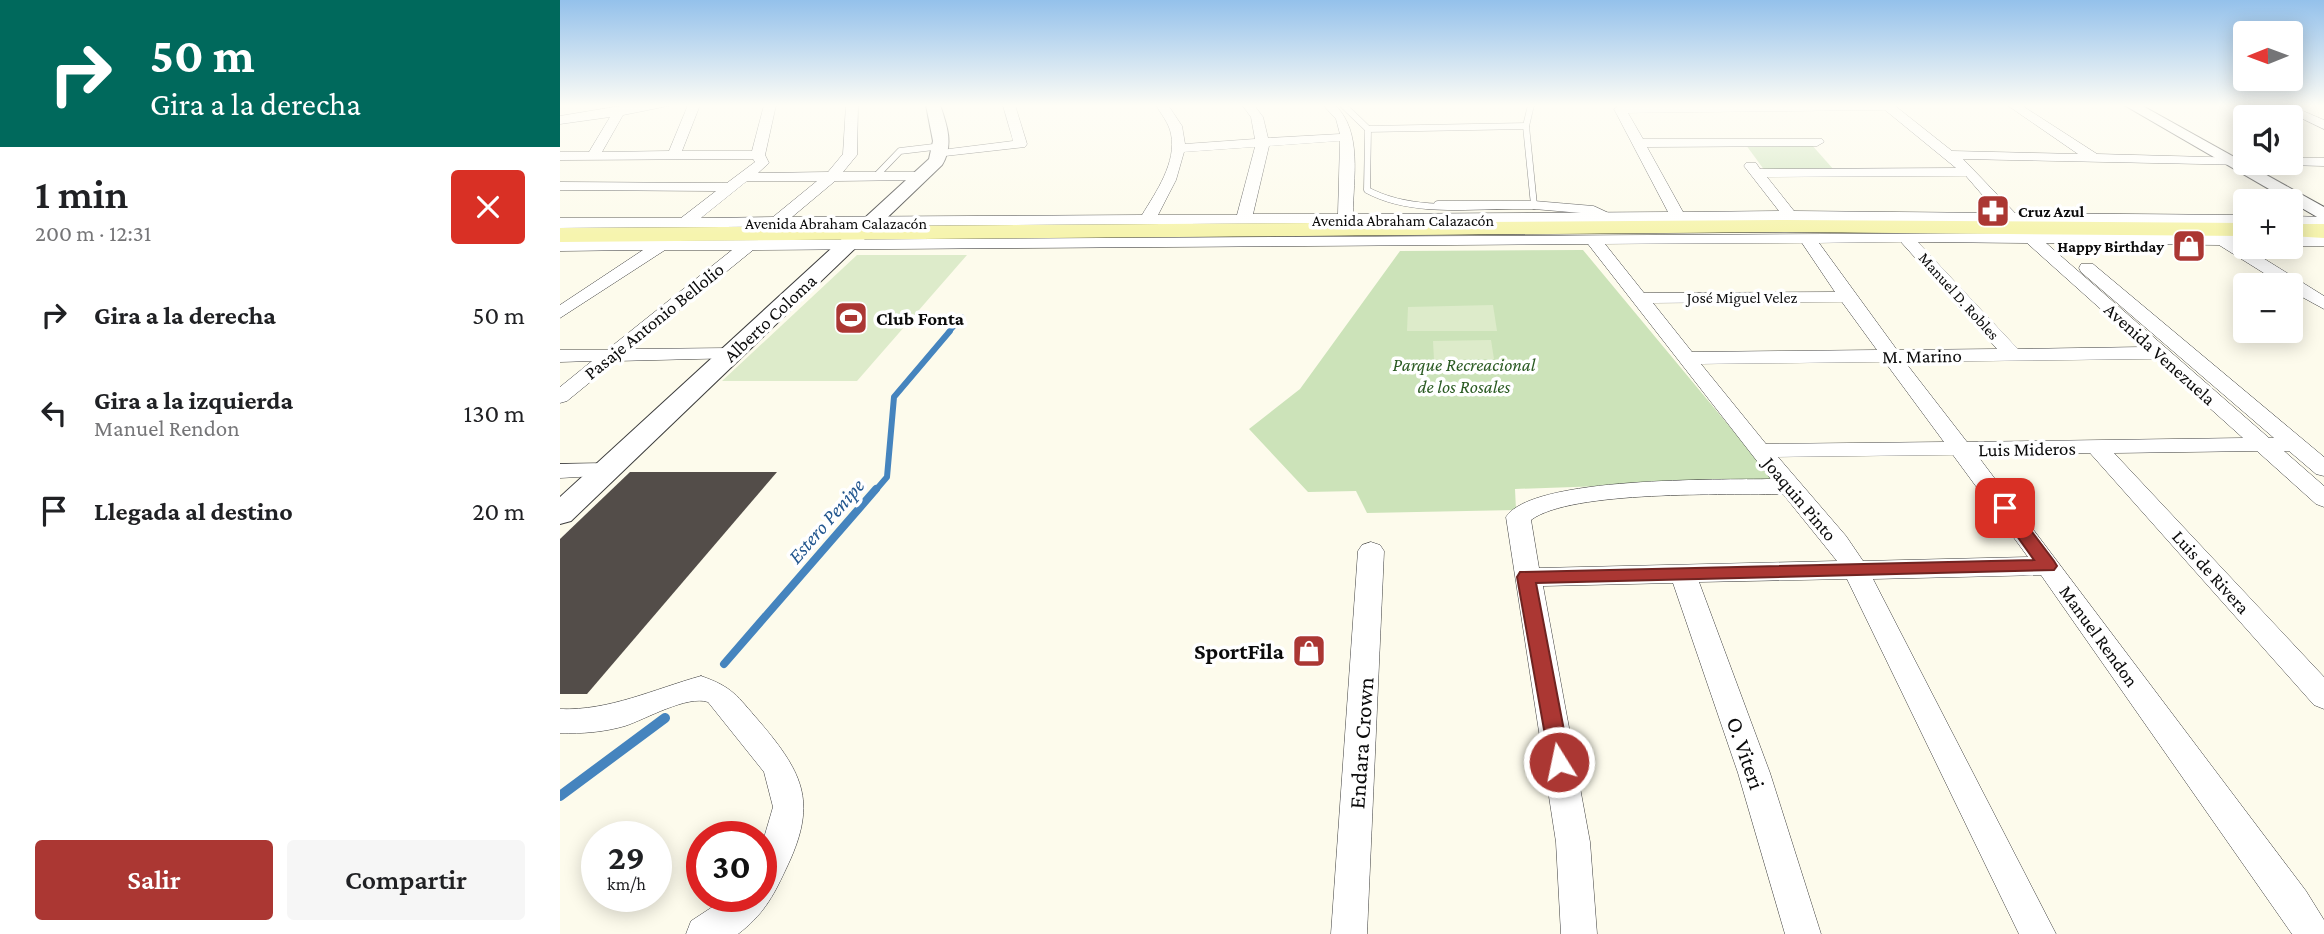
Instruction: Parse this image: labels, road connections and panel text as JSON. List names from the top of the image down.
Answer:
{
  "streets": {
    "main road": ["Avenida Abraham Calazacón"],
    "street": [
      "Manuel D. Robles",
      "José Miguel Velez",
      "Alberto Coloma",
      "Pasaje Antonio Bellolio",
      "Avenida Venezuela",
      "M. Marino",
      "Luis Mideros",
      "Joaquin Pinto",
      "Luis de Rivera",
      "Manuel Rendon",
      "Endara Crown",
      "O. Viteri"
    ]
  },
  "crossings": [
    ["Avenida Abraham Calazacón", "Manuel D. Robles"],
    ["Avenida Abraham Calazacón", "Alberto Coloma"],
    ["Avenida Abraham Calazacón", "Pasaje Antonio Bellolio"],
    ["Avenida Abraham Calazacón", "Avenida Venezuela"],
    ["Avenida Abraham Calazacón", "Joaquin Pinto"],
    ["Avenida Abraham Calazacón", "Manuel Rendon"],
    ["Manuel D. Robles", "M. Marino"],
    ["José Miguel Velez", "Joaquin Pinto"],
    ["José Miguel Velez", "Manuel Rendon"],
    ["Avenida Venezuela", "M. Marino"],
    ["Avenida Venezuela", "Luis Mideros"],
    ["M. Marino", "Joaquin Pinto"],
    ["M. Marino", "Manuel Rendon"],
    ["Luis Mideros", "Joaquin Pinto"],
    ["Luis Mideros", "Luis de Rivera"],
    ["Luis Mideros", "Manuel Rendon"]
  ],
  "water": ["Estero Penipe"],
  "parks": ["Parque Recreacional de los Rosales"],
  "places": {
    "pharmacy": ["Cruz Azul"],
    "shop": ["Happy Birthday", "SportFila"],
    "sports": ["Club Fonta"]
  },
  "north": "left",
  "page": {
    "turn": ["50 m", "Gira a la derecha"],
    "map_buttons": ["+", "−"],
    "heading": ["1 min", "200 m · 12:31"],
    "list": [
      {
        "name": "Gira a la derecha",
        "value": "50 m"
      },
      {
        "name": "Gira a la izquierda",
        "note": "Manuel Rendon",
        "value": "130 m"
      },
      {
        "name": "Llegada al destino",
        "value": "20 m"
      }
    ],
    "speed": "29 km/h",
    "limit": "30",
    "buttons": ["Salir", "Compartir"]
  }
}
